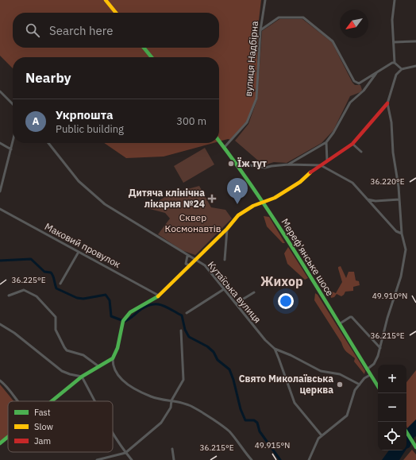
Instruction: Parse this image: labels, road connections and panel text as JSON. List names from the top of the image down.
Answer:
{
  "streets": {
    "main road": ["Мереф'янське шосе"],
    "street": ["вулиця Надбірна", "Маковий провулок", "Кутаїська вулиця"]
  },
  "crossings": [
    ["вулиця Надбірна", "Мереф'янське шосе"]
  ],
  "districts": ["Жихор"],
  "parks": ["Сквер Космонавтів"],
  "places": {
    "other": ["Їж тут", "Свято Миколаївська церква"],
    "health": ["Дитяча клінічна лікарня №24"]
  },
  "legend": ["Fast", "Slow", "Jam"],
  "north": "bottom left",
  "page": {
    "search": "Search here",
    "heading": "Nearby",
    "list": [
      {
        "mark": "A",
        "name": "Укрпошта",
        "note": "Public building",
        "value": "300 m"
      }
    ],
    "pins": "A",
    "map_buttons": ["+", "−"]
  },
  "coordinates": [
    "36.220°E",
    "36.225°E",
    "49.910°N",
    "36.215°E",
    "49.915°N"
  ]
}
